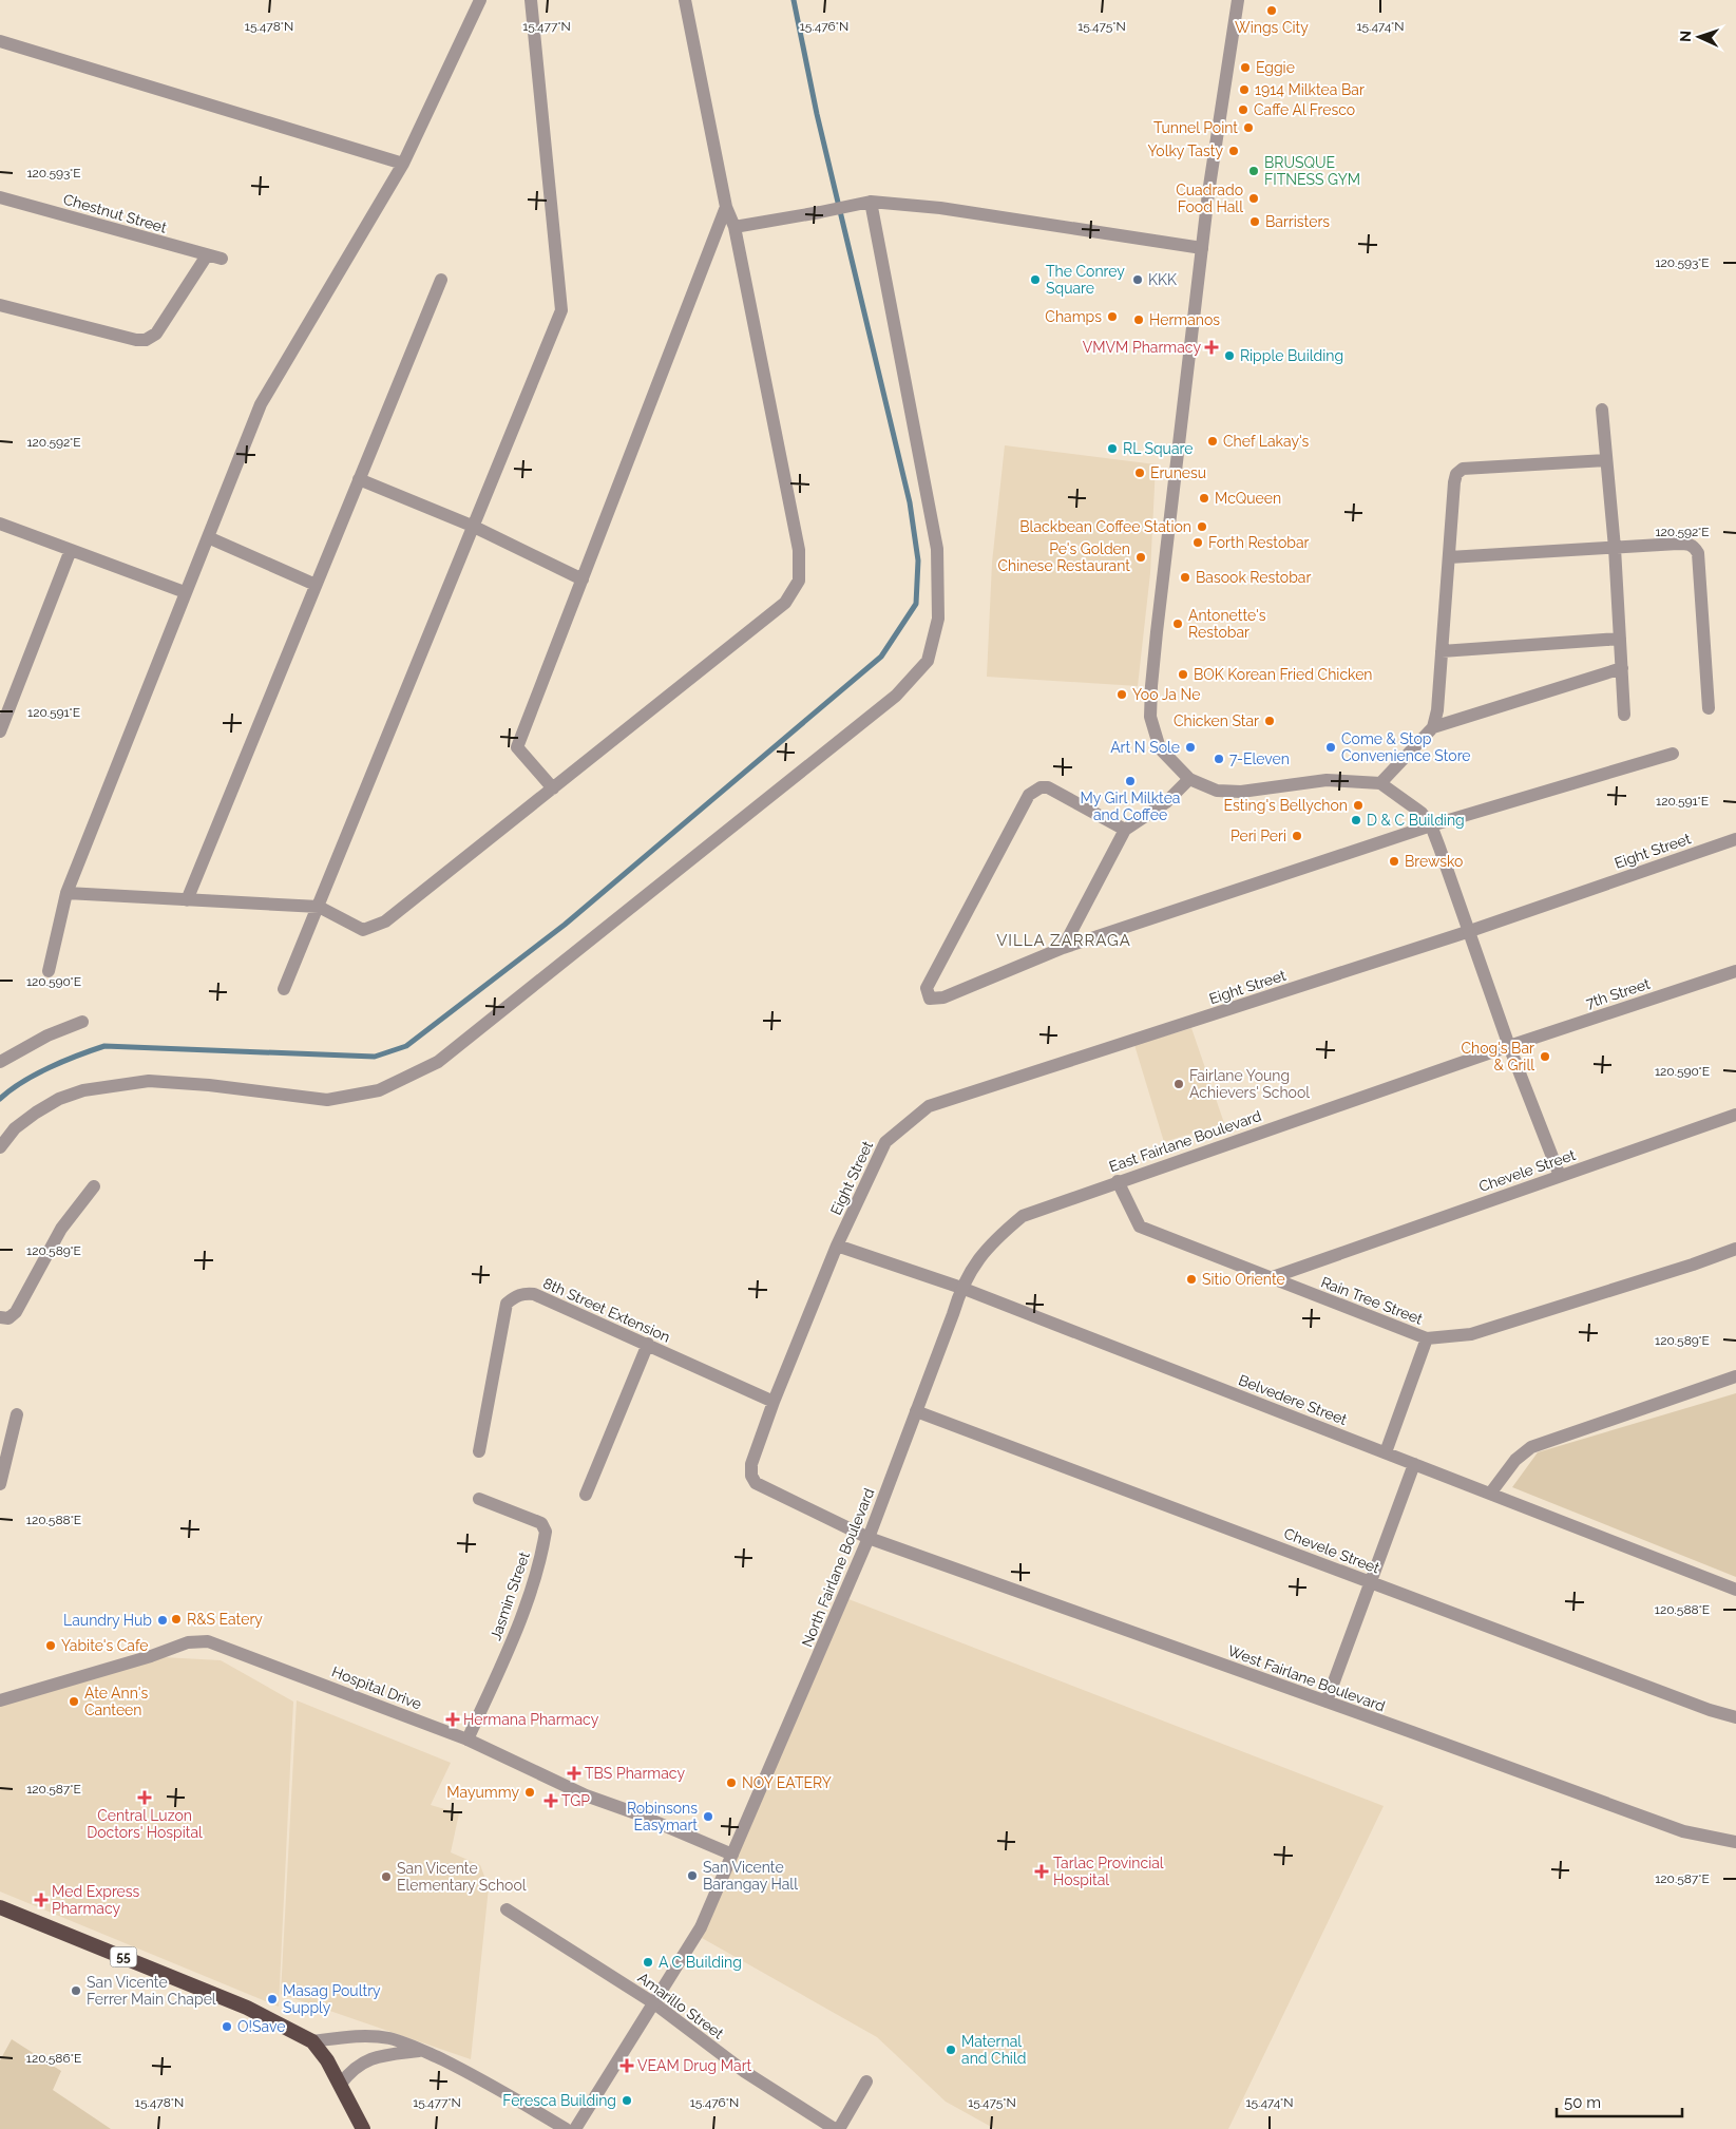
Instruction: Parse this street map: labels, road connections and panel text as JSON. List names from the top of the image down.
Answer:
{
  "streets": {
    "highway": ["55"],
    "street": [
      "Chestnut Street",
      "Eight Street",
      "7th Street",
      "East Fairlane Boulevard",
      "Chevele Street",
      "Rain Tree Street",
      "8th Street Extension",
      "Belvedere Street",
      "North Fairlane Boulevard",
      "Jasmin Street",
      "West Fairlane Boulevard",
      "Hospital Drive",
      "Amarillo Street"
    ]
  },
  "crossings": [
    ["Eight Street", "8th Street Extension"],
    ["Eight Street", "Belvedere Street"],
    ["Eight Street", "West Fairlane Boulevard"],
    ["7th Street", "East Fairlane Boulevard"],
    ["East Fairlane Boulevard", "Rain Tree Street"],
    ["East Fairlane Boulevard", "Belvedere Street"],
    ["East Fairlane Boulevard", "North Fairlane Boulevard"],
    ["Chevele Street", "Rain Tree Street"],
    ["Chevele Street", "North Fairlane Boulevard"],
    ["8th Street Extension", "West Fairlane Boulevard"],
    ["Belvedere Street", "North Fairlane Boulevard"],
    ["North Fairlane Boulevard", "West Fairlane Boulevard"],
    ["North Fairlane Boulevard", "Hospital Drive"],
    ["North Fairlane Boulevard", "Amarillo Street"],
    ["Jasmin Street", "Hospital Drive"]
  ],
  "districts": ["VILLA ZARRAGA"],
  "places": {
    "other": [
      "Wings City",
      "Eggie",
      "1914 Milktea Bar",
      "Caffe Al Fresco",
      "Tunnel Point",
      "Yolky Tasty",
      "BRUSQUE FITNESS GYM",
      "Cuadrado Food Hall",
      "Barristers",
      "The Conrey Square",
      "KKK",
      "Champs",
      "Hermanos",
      "Ripple Building",
      "Chef Lakay's",
      "RL Square",
      "Erunesu",
      "McQueen",
      "Blackbean Coffee Station",
      "Forth Restobar",
      "Pe's Golden Chinese Restaurant",
      "Basook Restobar",
      "Antonette's Restobar",
      "BOK Korean Fried Chicken",
      "Yoo Ja Ne",
      "Chicken Star",
      "Art N Sole",
      "Come & Stop Convenience Store",
      "7-Eleven",
      "My Girl Milktea and Coffee",
      "Esting's Bellychon",
      "D & C Building",
      "Peri Peri",
      "Brewsko",
      "Chog's Bar & Grill",
      "Fairlane Young Achievers' School",
      "Sitio Oriente",
      "R&S Eatery",
      "Laundry Hub",
      "Yabite's Cafe",
      "Ate Ann's Canteen",
      "NOY EATERY",
      "Mayummy",
      "Robinsons Easymart",
      "San Vicente Barangay Hall",
      "San Vicente Elementary School",
      "A C Building",
      "San Vicente Ferrer Main Chapel",
      "Masag Poultry Supply",
      "O!Save",
      "Maternal and Child",
      "Feresca Building"
    ],
    "health": [
      "VMVM Pharmacy",
      "Hermana Pharmacy",
      "TBS Pharmacy",
      "Central Luzon Doctors' Hospital",
      "TGP",
      "Tarlac Provincial Hospital",
      "Med Express Pharmacy",
      "VEAM Drug Mart"
    ]
  },
  "scale_bar": "50 m",
  "north": "left",
  "coordinates": [
    "15.478°N",
    "15.477°N",
    "15.476°N",
    "15.475°N",
    "15.474°N",
    "120.593°E",
    "120.592°E",
    "120.591°E",
    "120.590°E",
    "120.589°E",
    "120.588°E",
    "120.587°E",
    "120.586°E"
  ]
}
